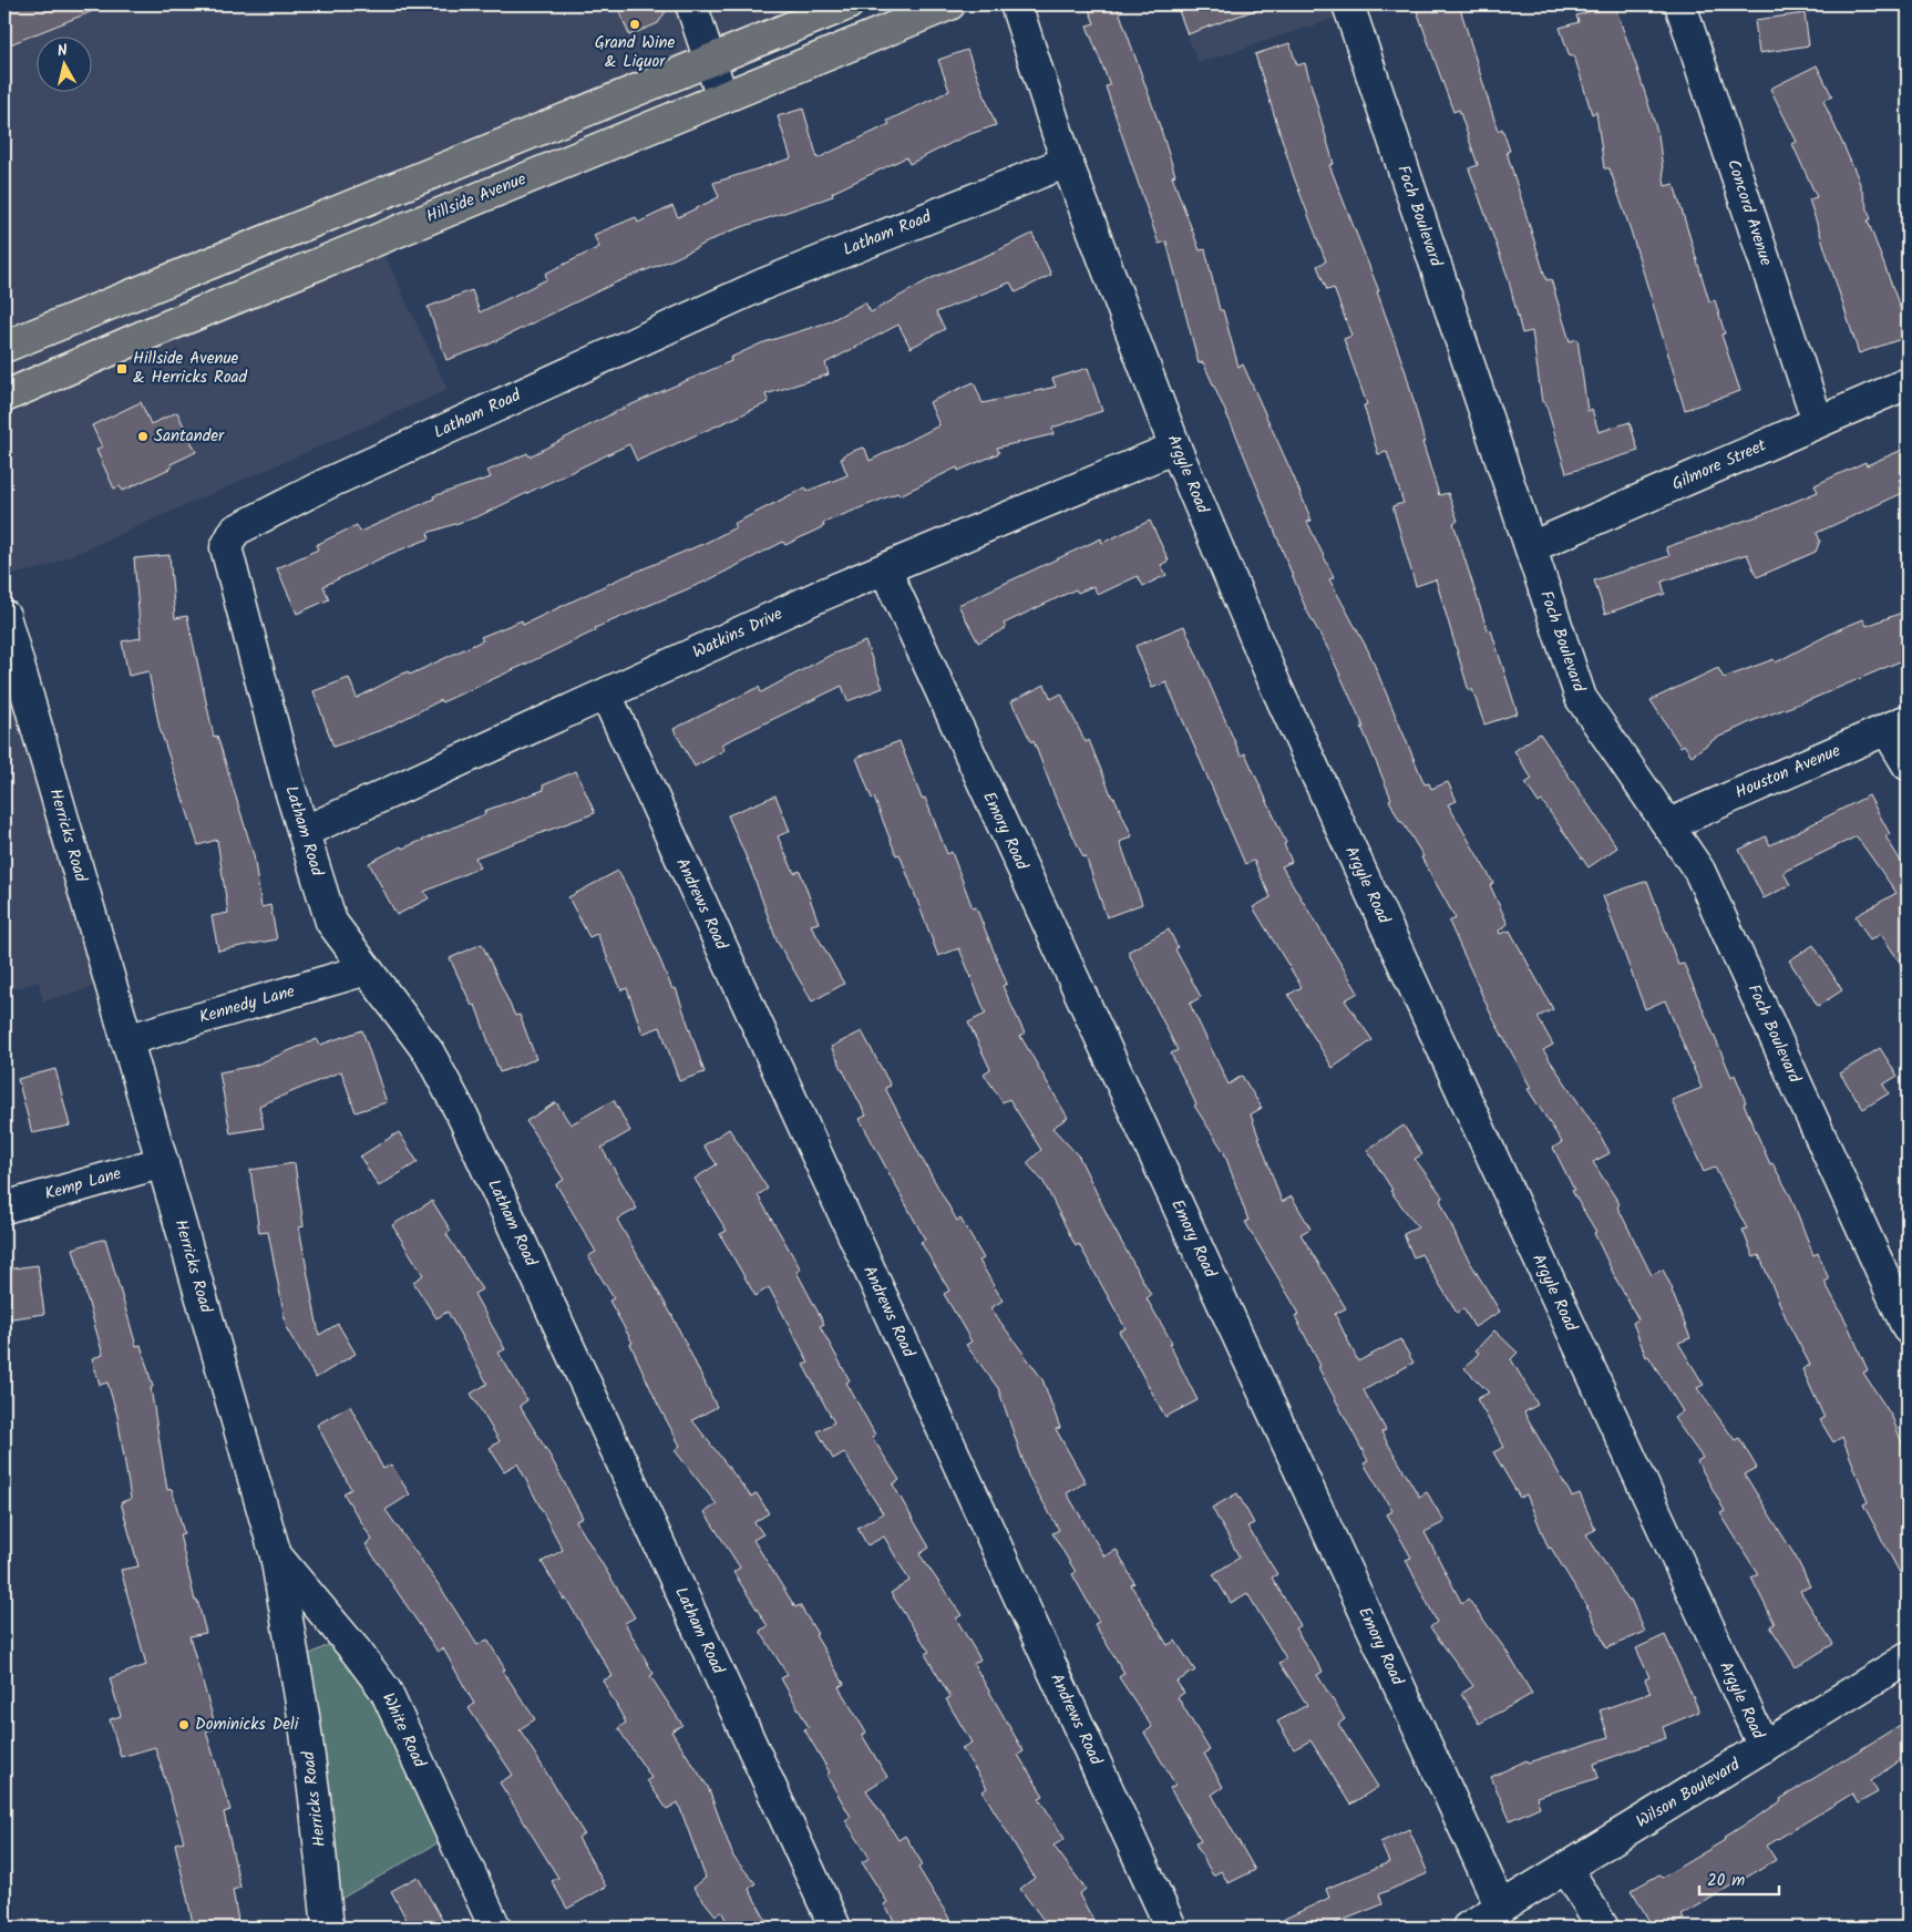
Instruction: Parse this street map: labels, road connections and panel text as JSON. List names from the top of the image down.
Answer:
{
  "streets": {
    "main road": ["Hillside Avenue"],
    "street": [
      "Concord Avenue",
      "Foch Boulevard",
      "Latham Road",
      "Gilmore Street",
      "Argyle Road",
      "Watkins Drive",
      "Houston Avenue",
      "Emory Road",
      "Herricks Road",
      "Andrews Road",
      "Kennedy Lane",
      "Kemp Lane",
      "White Road",
      "Wilson Boulevard"
    ]
  },
  "crossings": [
    ["Concord Avenue", "Gilmore Street"],
    ["Foch Boulevard", "Gilmore Street"],
    ["Foch Boulevard", "Houston Avenue"],
    ["Latham Road", "Argyle Road"],
    ["Latham Road", "Watkins Drive"],
    ["Latham Road", "Kennedy Lane"],
    ["Argyle Road", "Watkins Drive"],
    ["Argyle Road", "Wilson Boulevard"],
    ["Watkins Drive", "Emory Road"],
    ["Watkins Drive", "Andrews Road"],
    ["Emory Road", "Wilson Boulevard"],
    ["Herricks Road", "Kennedy Lane"],
    ["Herricks Road", "Kemp Lane"],
    ["Herricks Road", "White Road"]
  ],
  "places": {
    "other": ["Grand Wine & Liquor", "Santander", "Dominicks Deli"],
    "transit": ["Hillside Avenue & Herricks Road"]
  },
  "scale_bar": "20 m",
  "north": "top"
}
